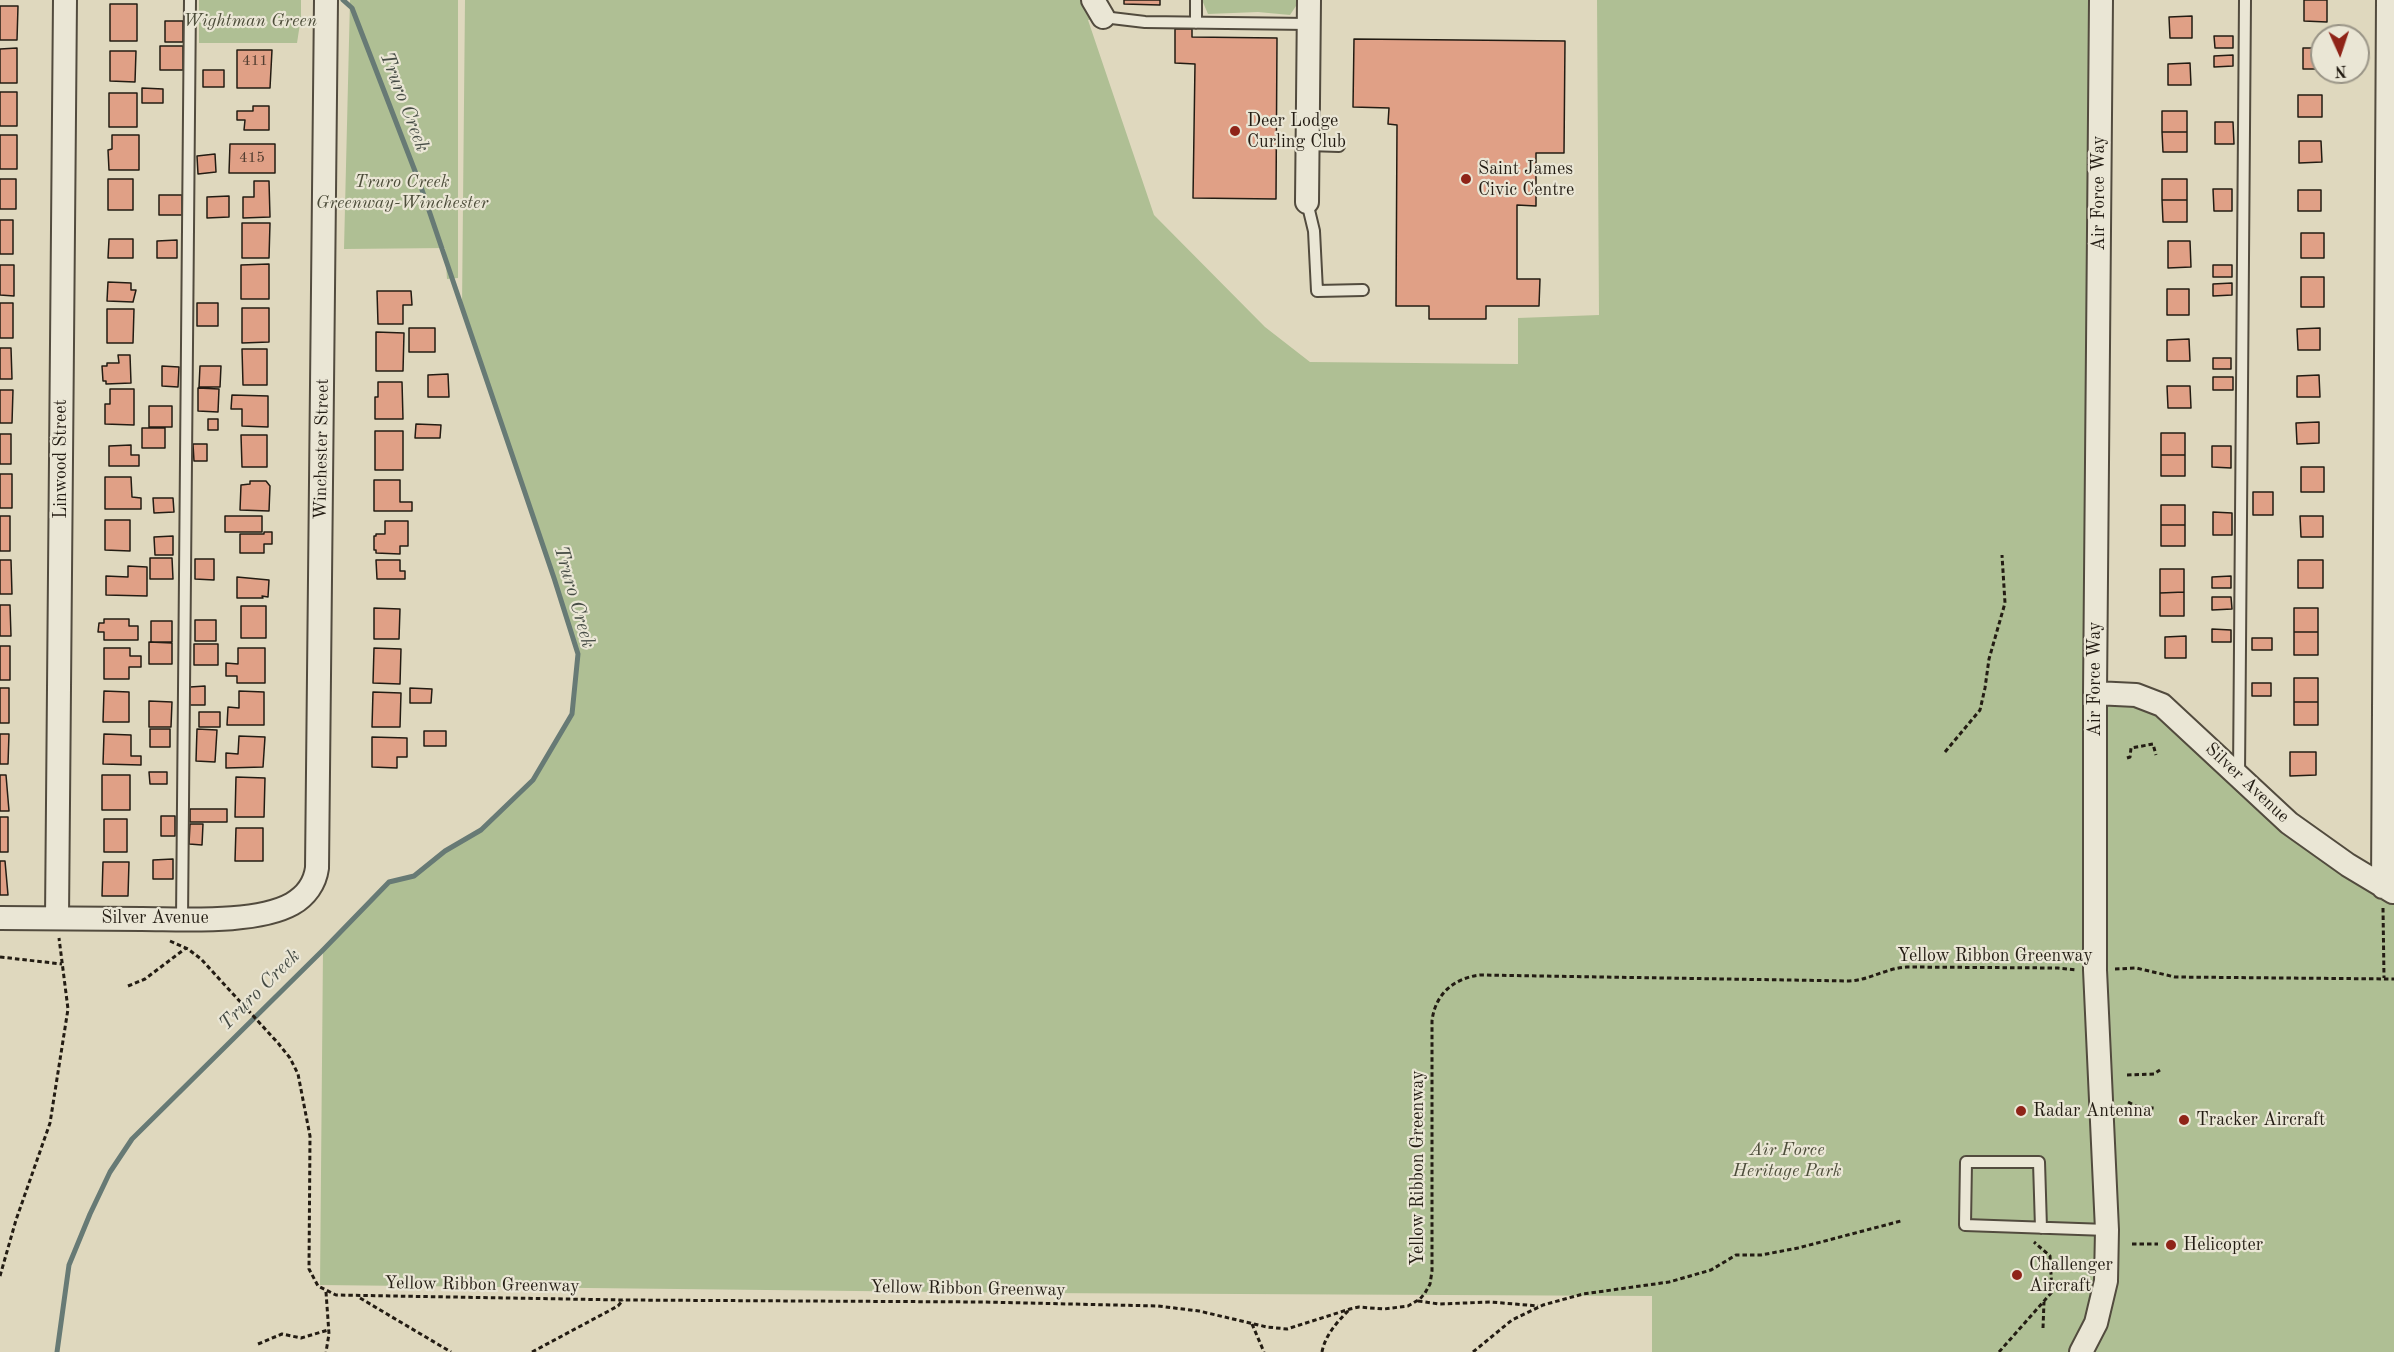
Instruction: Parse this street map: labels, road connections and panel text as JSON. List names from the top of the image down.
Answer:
{
  "streets": {
    "street": [
      "Air Force Way",
      "Winchester Street",
      "Linwood Street",
      "Silver Avenue"
    ],
    "path": ["Yellow Ribbon Greenway"]
  },
  "crossings": [
    ["Air Force Way", "Silver Avenue"],
    ["Air Force Way", "Yellow Ribbon Greenway"],
    ["Winchester Street", "Silver Avenue"],
    ["Linwood Street", "Silver Avenue"]
  ],
  "water": ["Truro Creek"],
  "parks": ["Wightman Green", "Truro Creek Greenway-Winchester", "Air Force Heritage Park"],
  "places": [
    "Deer Lodge Curling Club",
    "Saint James Civic Centre",
    "Radar Antenna",
    "Tracker Aircraft",
    "Helicopter",
    "Challenger Aircraft"
  ],
  "house_numbers": ["411", "415"],
  "north": "bottom"
}
